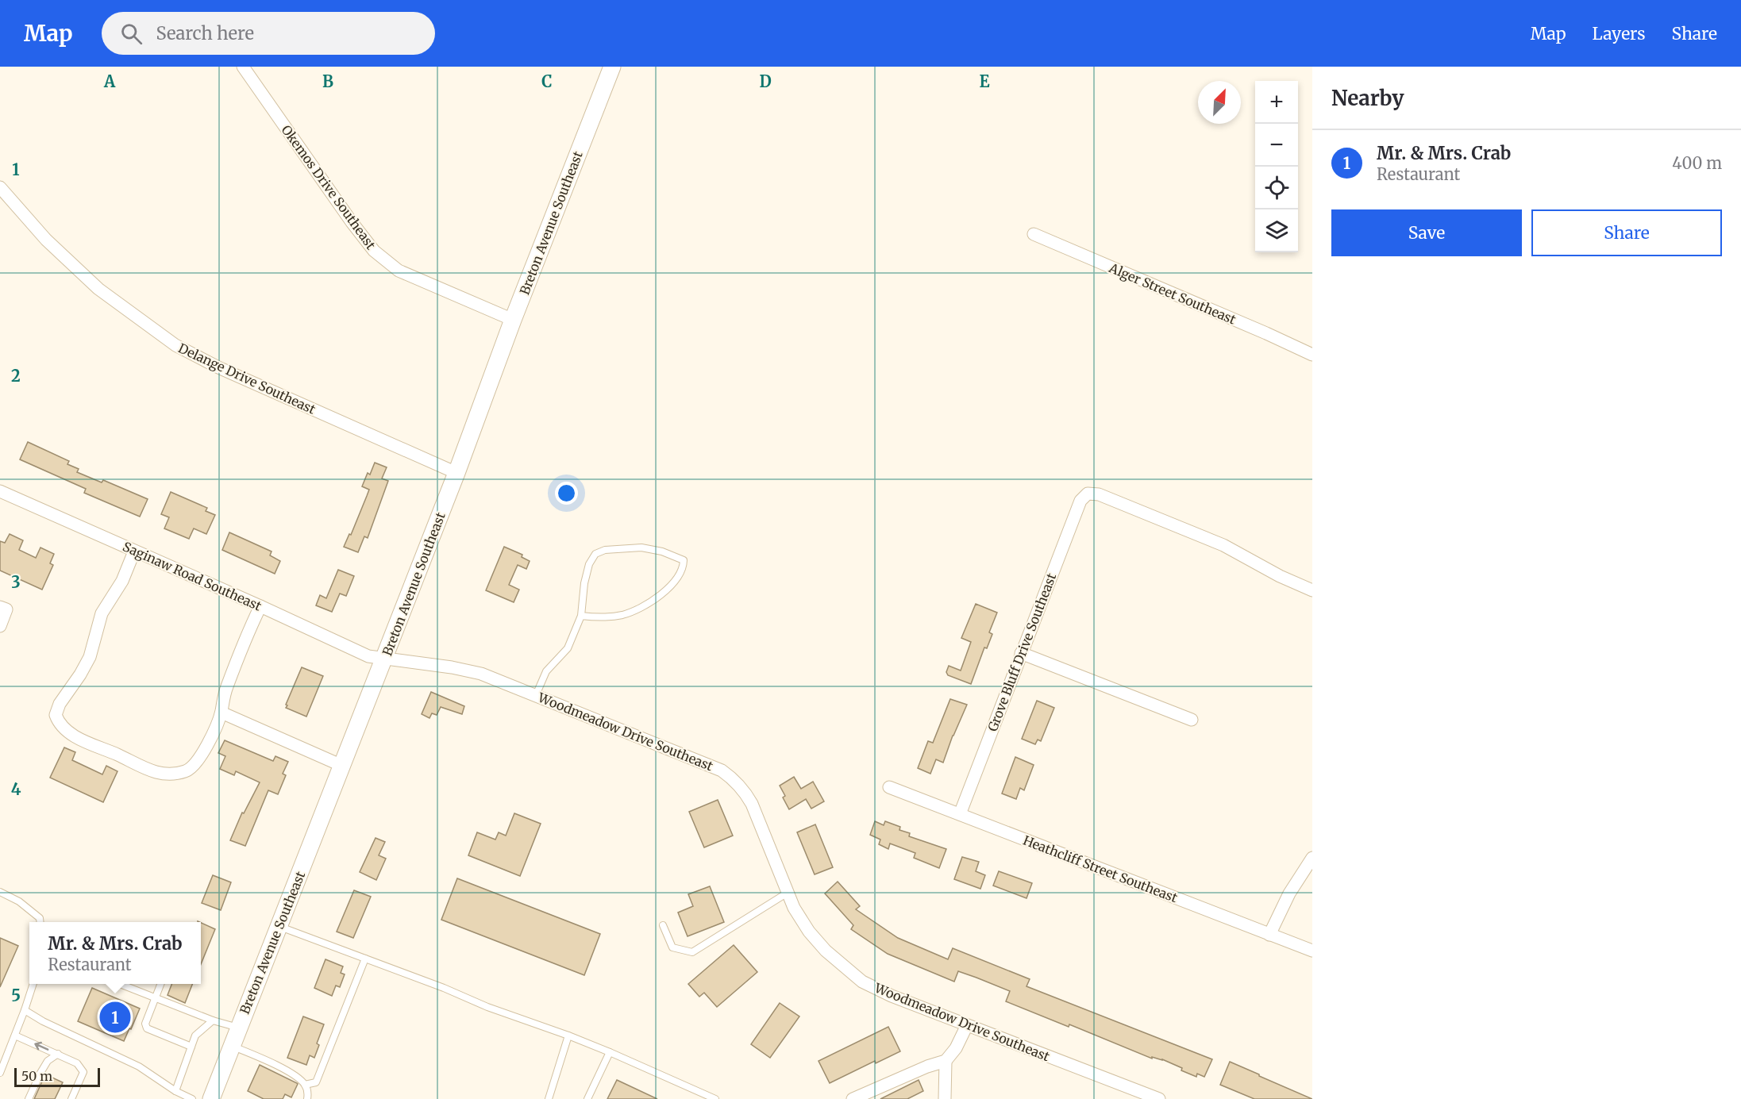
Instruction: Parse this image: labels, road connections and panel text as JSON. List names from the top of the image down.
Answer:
{
  "streets": {
    "main road": ["Breton Avenue Southeast"],
    "street": [
      "Okemos Drive Southeast",
      "Alger Street Southeast",
      "Delange Drive Southeast",
      "Saginaw Road Southeast",
      "Grove Bluff Drive Southeast",
      "Woodmeadow Drive Southeast",
      "Heathcliff Street Southeast"
    ]
  },
  "crossings": [
    ["Okemos Drive Southeast", "Breton Avenue Southeast"],
    ["Breton Avenue Southeast", "Delange Drive Southeast"],
    ["Breton Avenue Southeast", "Saginaw Road Southeast"],
    ["Breton Avenue Southeast", "Woodmeadow Drive Southeast"],
    ["Saginaw Road Southeast", "Woodmeadow Drive Southeast"],
    ["Grove Bluff Drive Southeast", "Heathcliff Street Southeast"]
  ],
  "scale_bar": "50 m",
  "north": "top right",
  "page": {
    "header": "Map",
    "search": "Search here",
    "nav": ["Map", "Layers", "Share"],
    "heading": "Nearby",
    "map_buttons": ["+", "−"],
    "list": [
      {
        "mark": "1",
        "name": "Mr. & Mrs. Crab",
        "note": "Restaurant",
        "value": "400 m"
      }
    ],
    "buttons": ["Save", "Share"],
    "popup": ["Mr. & Mrs. Crab", "Restaurant"],
    "pins": "1",
    "scale": "50 m"
  },
  "grid": {
    "columns": [
      "A",
      "B",
      "C",
      "D",
      "E"
    ],
    "rows": [
      "1",
      "2",
      "3",
      "4",
      "5"
    ]
  }
}
